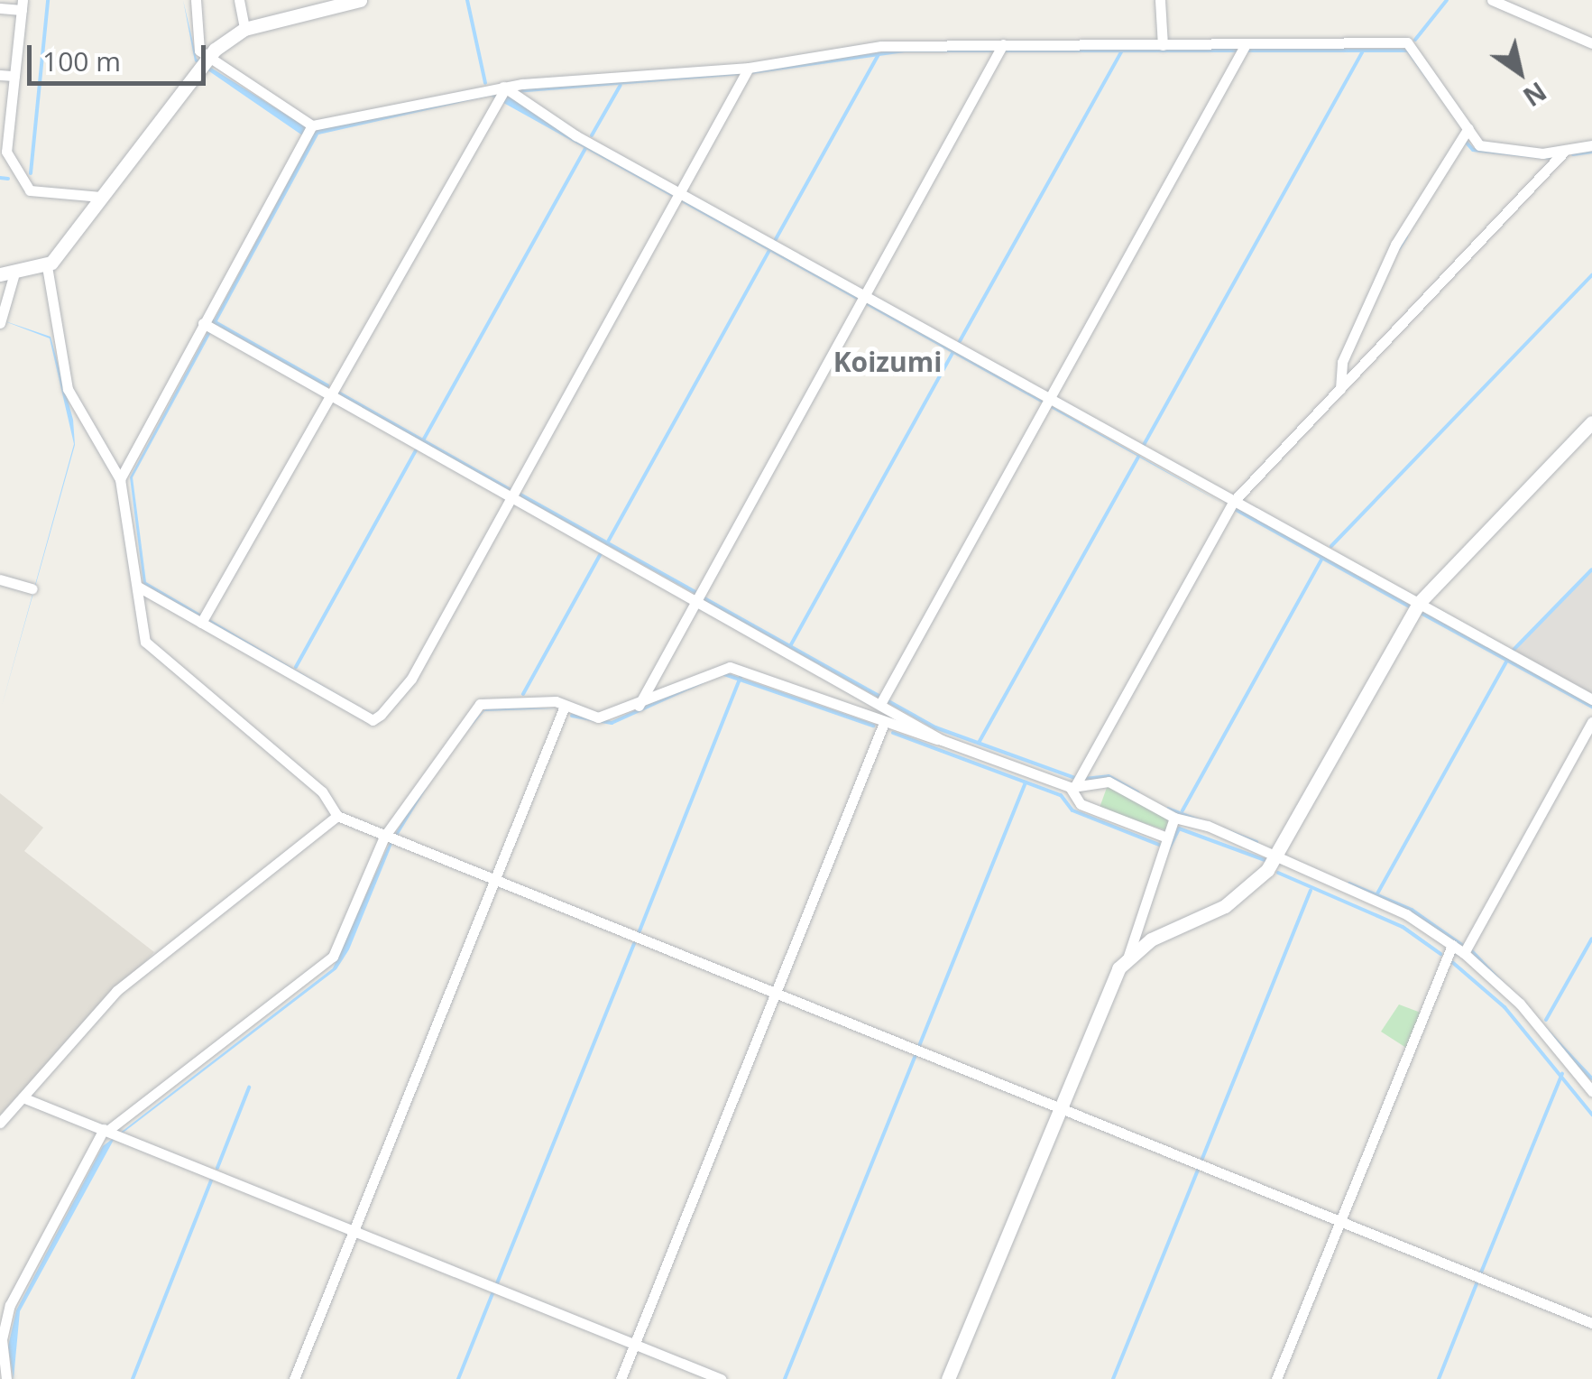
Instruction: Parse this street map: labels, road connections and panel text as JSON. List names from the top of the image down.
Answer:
{
  "districts": ["Koizumi"],
  "scale_bar": "100 m",
  "north": "bottom right"
}
